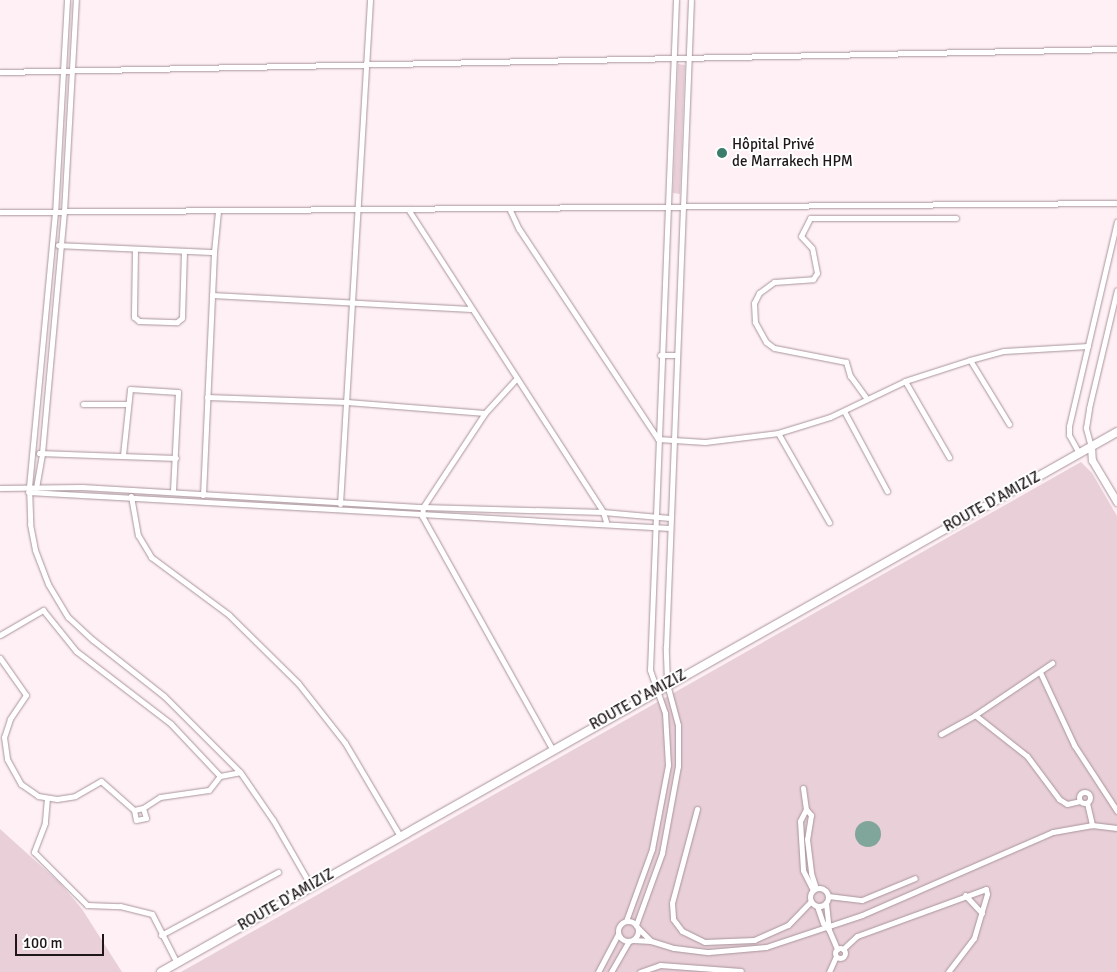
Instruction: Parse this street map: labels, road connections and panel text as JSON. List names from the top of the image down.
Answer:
{
  "streets": {
    "main road": ["ROUTE D'AMIZIZ"]
  },
  "places": ["Hôpital Privé de Marrakech HPM"],
  "scale_bar": "100 m"
}
